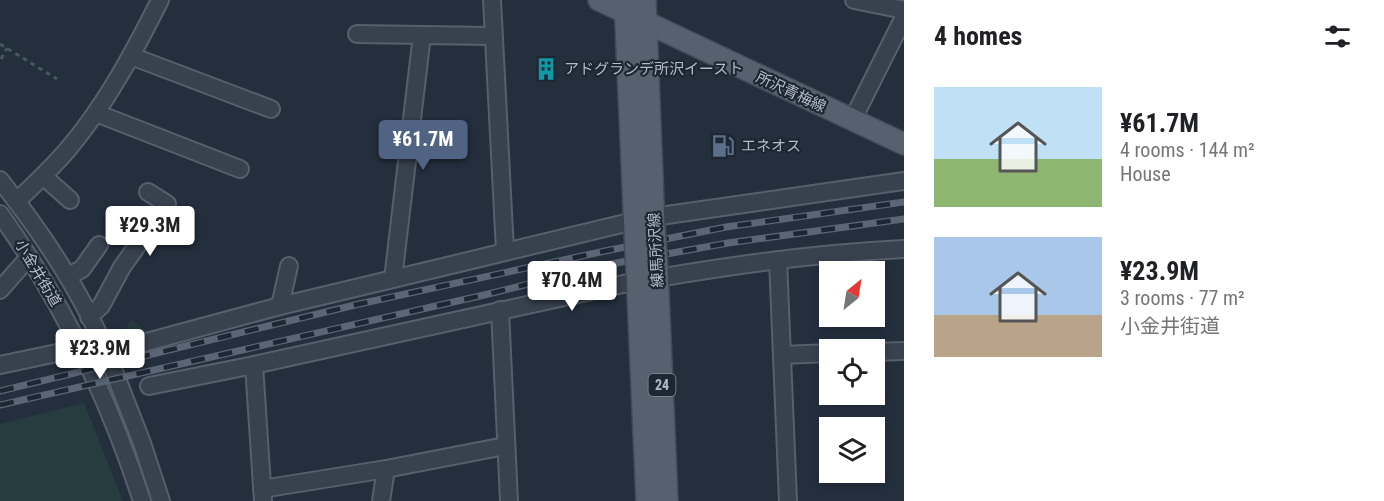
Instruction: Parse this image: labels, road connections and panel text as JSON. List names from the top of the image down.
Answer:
{
  "streets": {
    "main road": ["所沢青梅線", "練馬所沢線", "24"],
    "street": ["小金井街道"]
  },
  "crossings": [
    ["所沢青梅線", "練馬所沢線"]
  ],
  "places": {
    "building": ["アドグランデ所沢イースト"],
    "fuel station": ["エネオス"]
  },
  "north": "top right",
  "page": {
    "heading": "4 homes",
    "list": [
      {
        "name": "¥61.7M",
        "note": "4 rooms · 144 m² · House"
      },
      {
        "name": "¥23.9M",
        "note": "3 rooms · 77 m² · 小金井街道"
      }
    ],
    "price": [
      "¥61.7M",
      "¥29.3M",
      "¥70.4M",
      "¥23.9M"
    ]
  }
}
